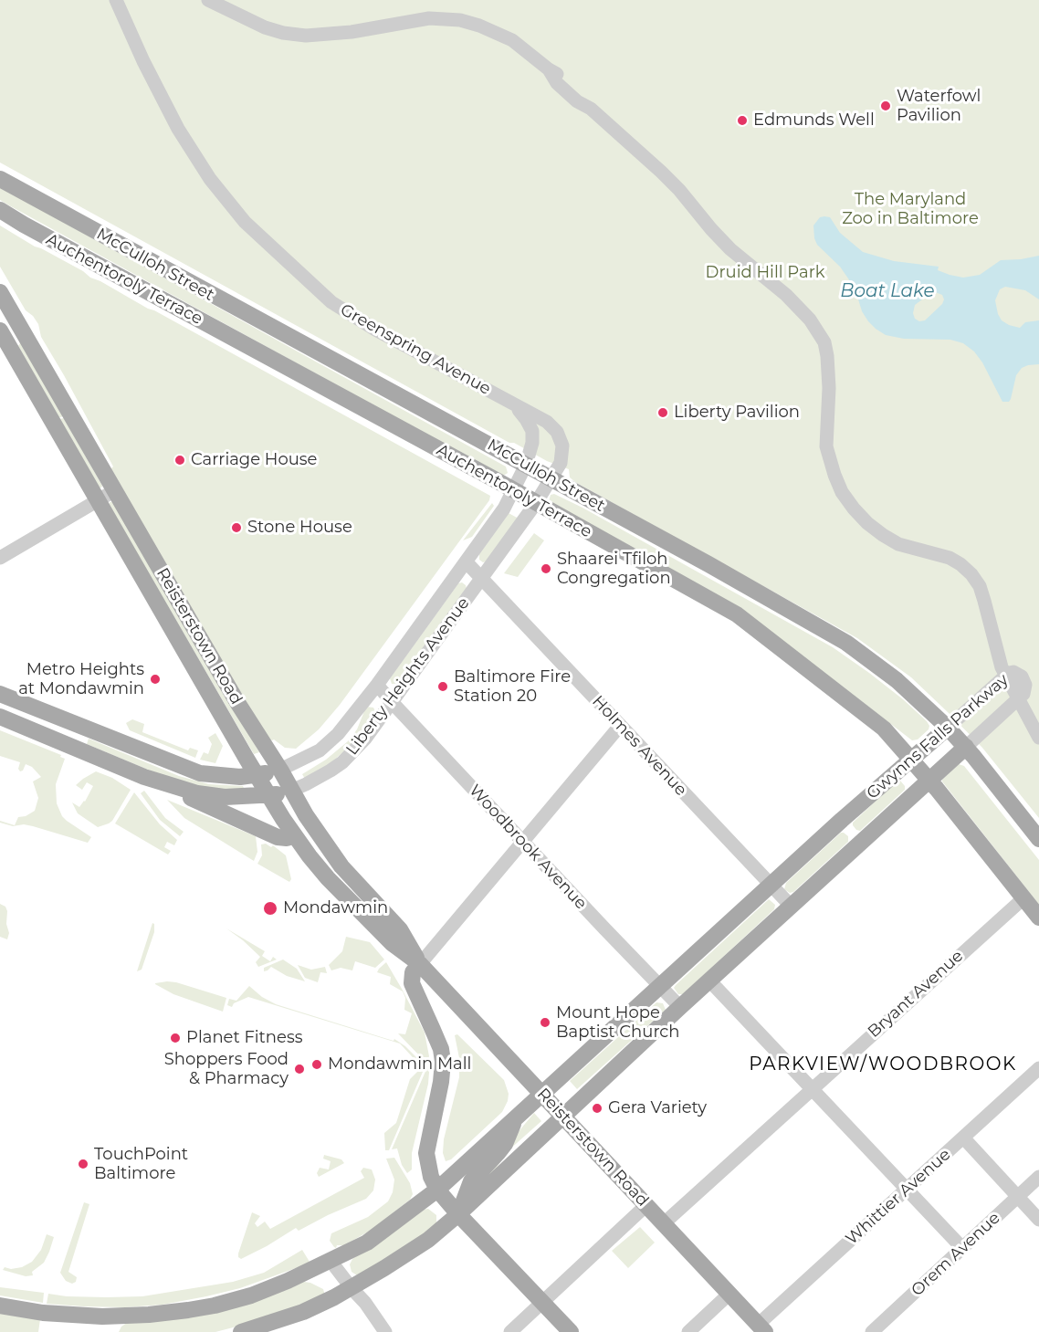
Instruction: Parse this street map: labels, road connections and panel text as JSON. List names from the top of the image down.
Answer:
{
  "streets": {
    "main road": [
      "McCulloh Street",
      "Auchentoroly Terrace",
      "Reisterstown Road",
      "Liberty Heights Avenue",
      "Gwynns Falls Parkway"
    ],
    "street": [
      "Greenspring Avenue",
      "Holmes Avenue",
      "Woodbrook Avenue",
      "Bryant Avenue",
      "Whittier Avenue",
      "Orem Avenue"
    ]
  },
  "crossings": [
    ["McCulloh Street", "Greenspring Avenue"],
    ["McCulloh Street", "Liberty Heights Avenue"],
    ["McCulloh Street", "Gwynns Falls Parkway"],
    ["Auchentoroly Terrace", "Liberty Heights Avenue"],
    ["Auchentoroly Terrace", "Gwynns Falls Parkway"],
    ["Auchentoroly Terrace", "Bryant Avenue"],
    ["Greenspring Avenue", "Liberty Heights Avenue"],
    ["Reisterstown Road", "Liberty Heights Avenue"],
    ["Reisterstown Road", "Gwynns Falls Parkway"],
    ["Reisterstown Road", "Bryant Avenue"],
    ["Reisterstown Road", "Whittier Avenue"],
    ["Liberty Heights Avenue", "Holmes Avenue"],
    ["Liberty Heights Avenue", "Woodbrook Avenue"],
    ["Gwynns Falls Parkway", "Holmes Avenue"],
    ["Gwynns Falls Parkway", "Woodbrook Avenue"]
  ],
  "districts": ["PARKVIEW/WOODBROOK"],
  "water": ["Boat Lake"],
  "parks": ["The Maryland Zoo in Baltimore", "Druid Hill Park"],
  "places": [
    "Waterfowl Pavilion",
    "Edmunds Well",
    "Liberty Pavilion",
    "Carriage House",
    "Stone House",
    "Shaarei Tfiloh Congregation",
    "Metro Heights at Mondawmin",
    "Baltimore Fire Station 20",
    "Mondawmin",
    "Mount Hope Baptist Church",
    "Planet Fitness",
    "Mondawmin Mall",
    "Shoppers Food & Pharmacy",
    "Gera Variety",
    "TouchPoint Baltimore"
  ]
}
